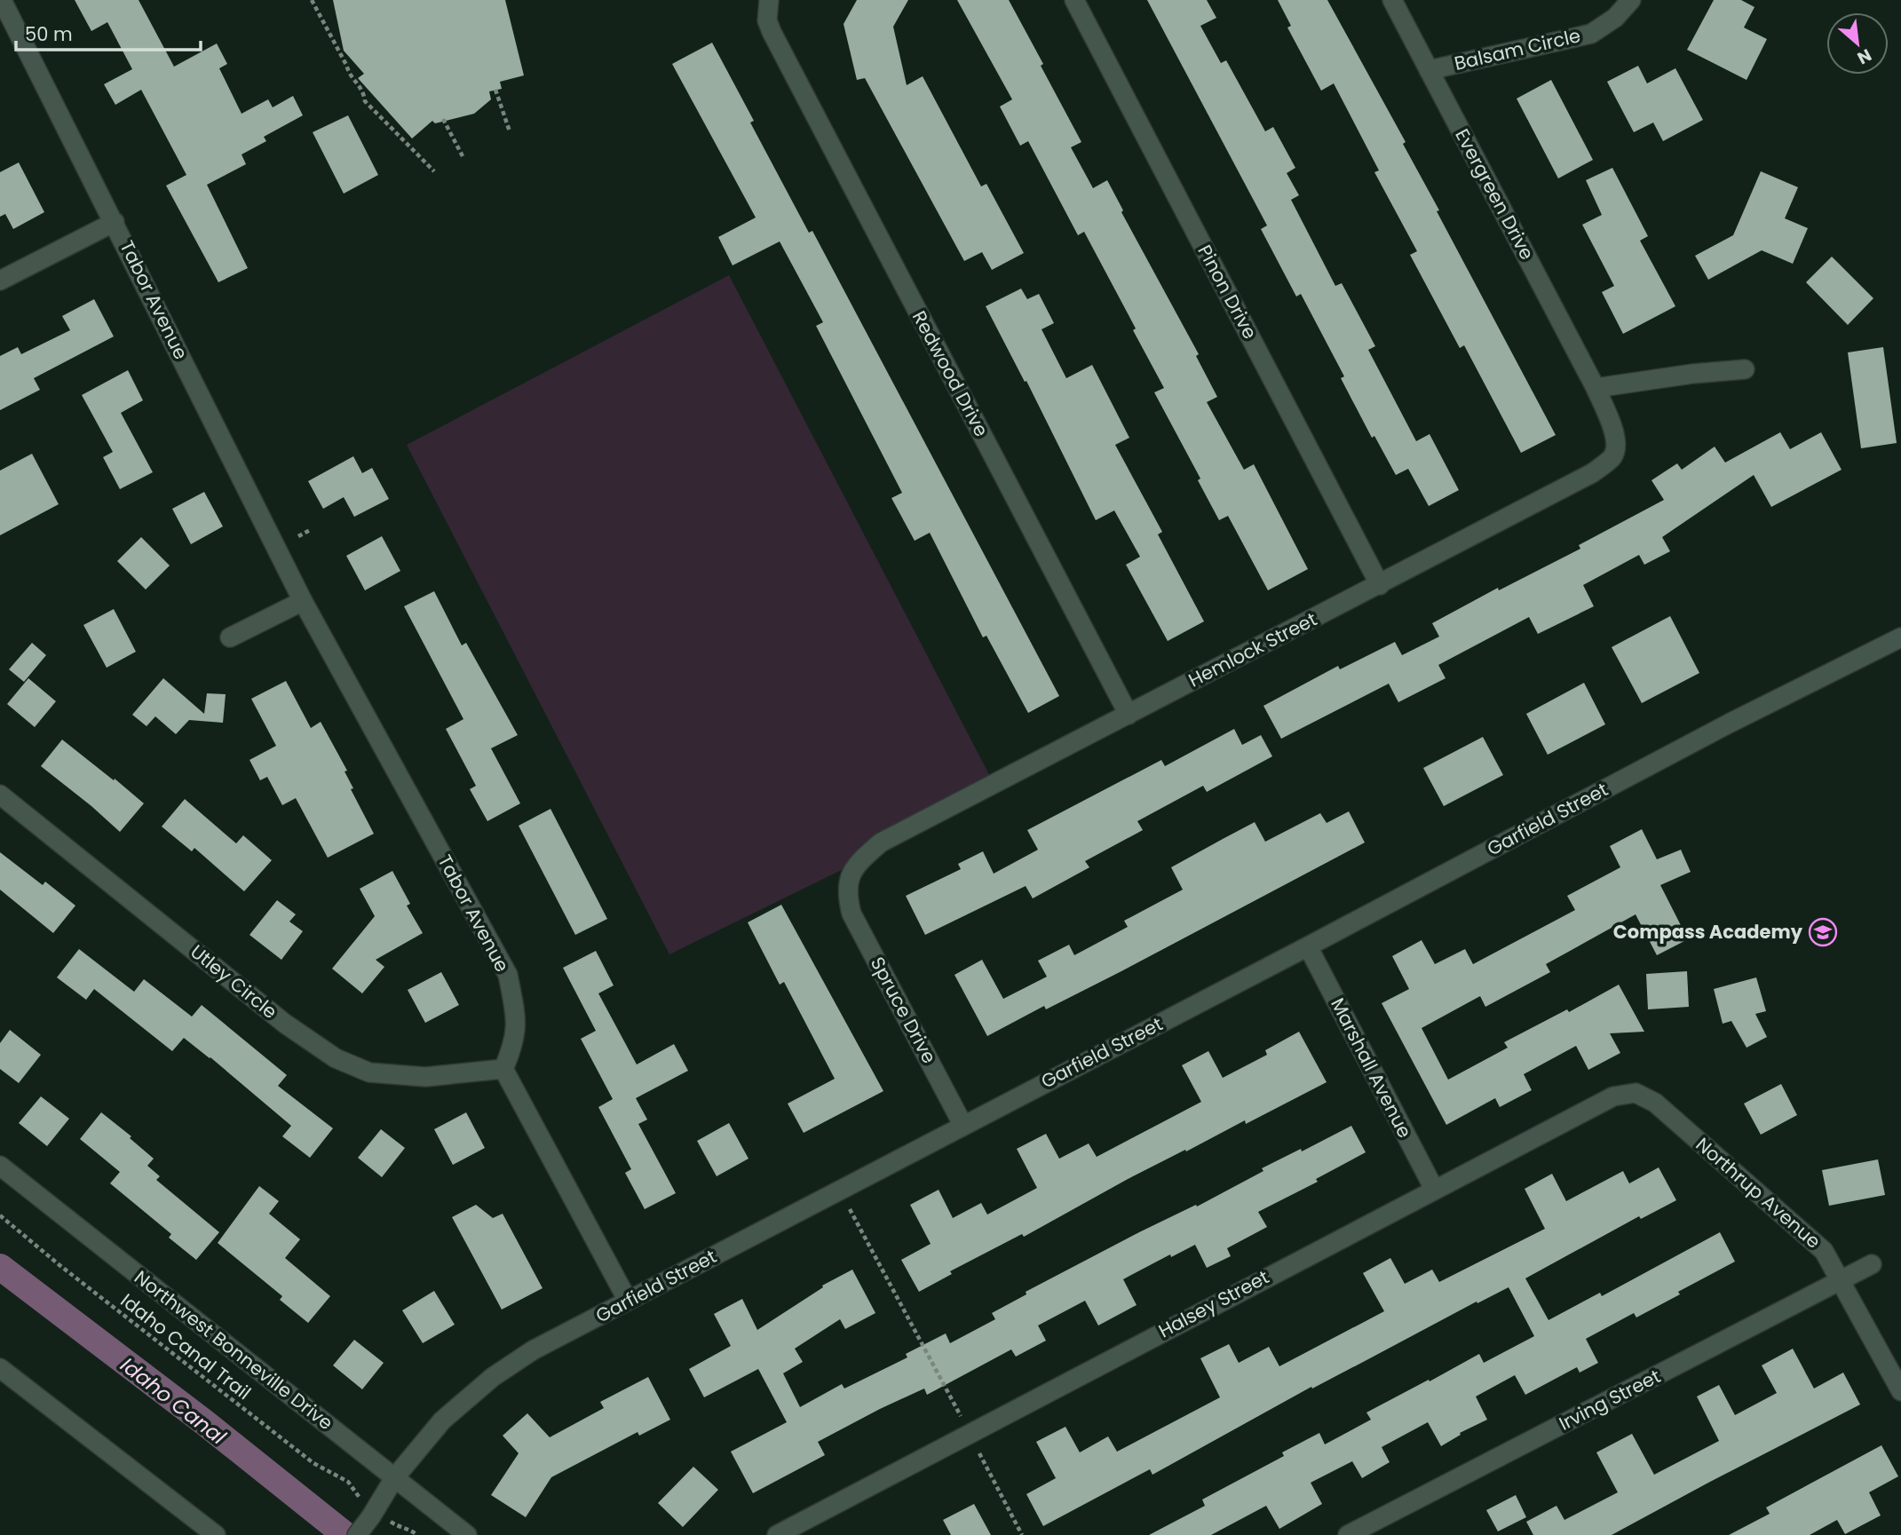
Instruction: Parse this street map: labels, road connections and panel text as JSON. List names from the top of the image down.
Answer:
{
  "streets": {
    "street": [
      "Balsam Circle",
      "Evergreen Drive",
      "Pinon Drive",
      "Tabor Avenue",
      "Redwood Drive",
      "Hemlock Street",
      "Garfield Street",
      "Utley Circle",
      "Spruce Drive",
      "Marshall Avenue",
      "Northrup Avenue",
      "Halsey Street",
      "Northwest Bonneville Drive",
      "Irving Street"
    ],
    "path": ["Idaho Canal Trail"]
  },
  "crossings": [
    ["Balsam Circle", "Evergreen Drive"],
    ["Evergreen Drive", "Hemlock Street"],
    ["Pinon Drive", "Hemlock Street"],
    ["Tabor Avenue", "Utley Circle"],
    ["Redwood Drive", "Hemlock Street"],
    ["Hemlock Street", "Spruce Drive"],
    ["Garfield Street", "Spruce Drive"],
    ["Garfield Street", "Marshall Avenue"],
    ["Garfield Street", "Northwest Bonneville Drive"],
    ["Marshall Avenue", "Halsey Street"],
    ["Northrup Avenue", "Halsey Street"],
    ["Northrup Avenue", "Irving Street"]
  ],
  "water": ["Idaho Canal"],
  "places": {
    "school or university": ["Compass Academy"]
  },
  "scale_bar": "50 m",
  "north": "bottom right"
}
